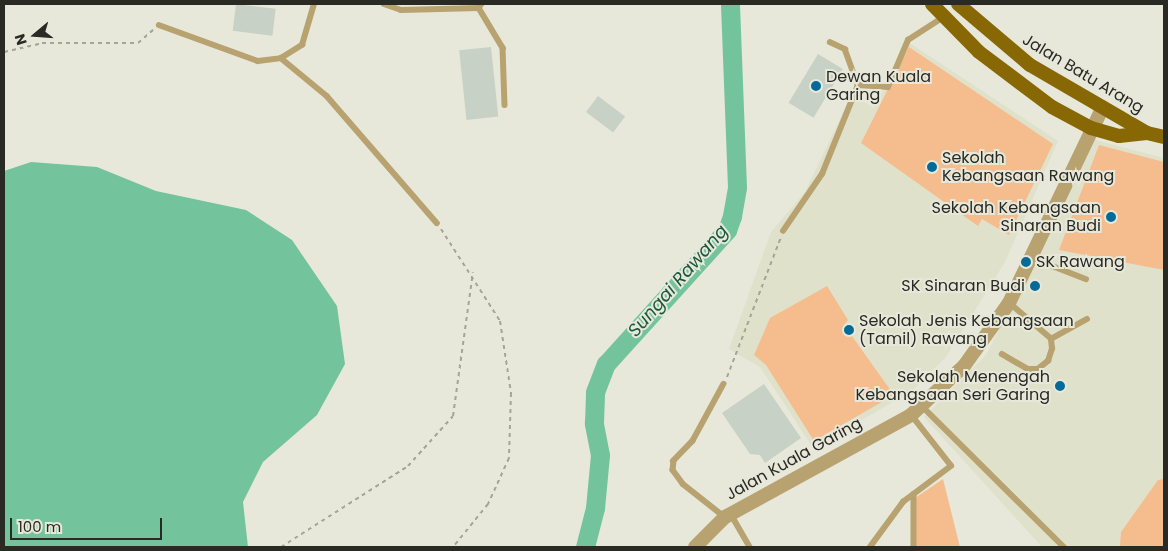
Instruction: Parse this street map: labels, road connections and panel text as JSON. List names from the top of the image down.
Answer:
{
  "streets": {
    "main road": ["Jalan Batu Arang"],
    "street": ["Jalan Kuala Garing"]
  },
  "crossings": [
    ["Jalan Batu Arang", "Jalan Kuala Garing"]
  ],
  "water": ["Sungai Rawang"],
  "places": [
    "Dewan Kuala Garing",
    "Sekolah Kebangsaan Rawang",
    "Sekolah Kebangsaan Sinaran Budi",
    "SK Rawang",
    "SK Sinaran Budi",
    "Sekolah Jenis Kebangsaan (Tamil) Rawang",
    "Sekolah Menengah Kebangsaan Seri Garing"
  ],
  "scale_bar": "100 m",
  "north": "left"
}
